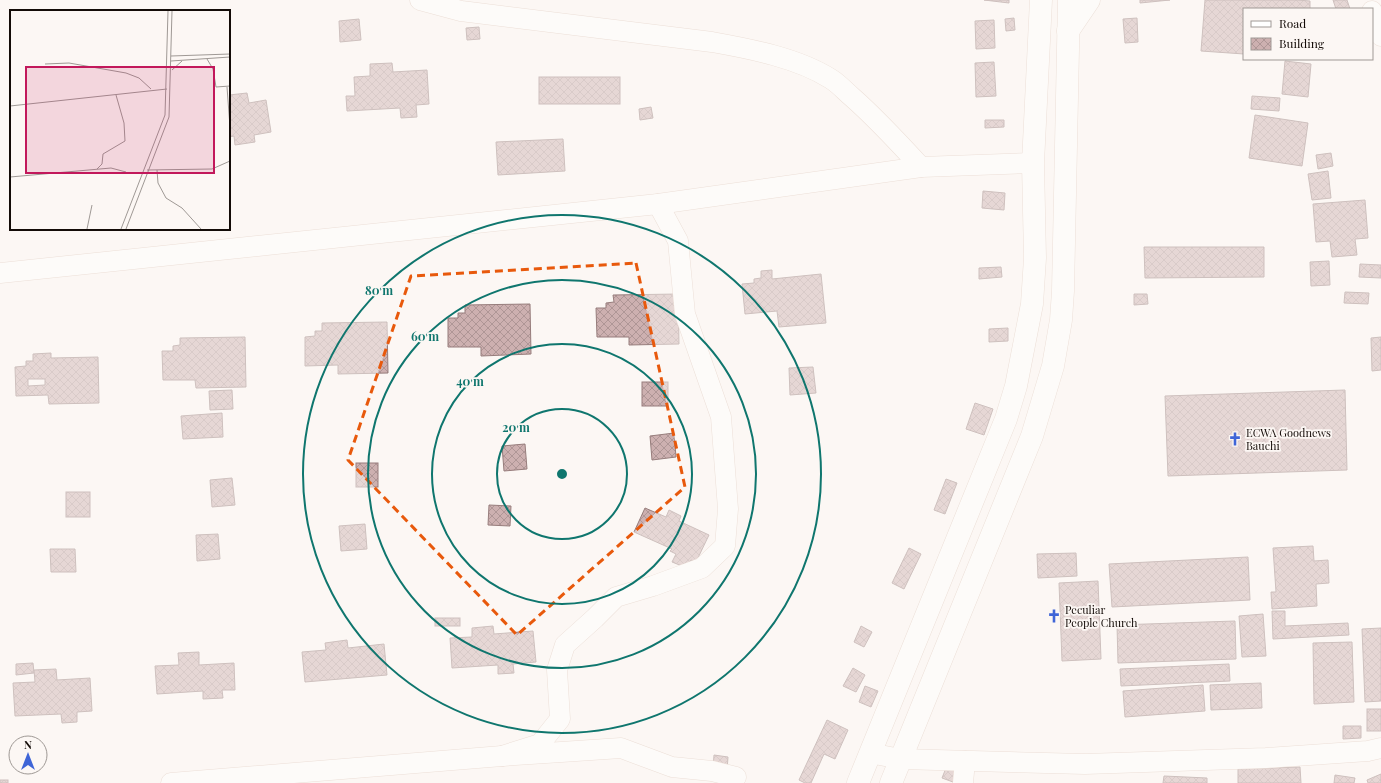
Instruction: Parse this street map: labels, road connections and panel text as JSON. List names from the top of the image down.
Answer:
{
  "places": {
    "church": ["ECWA Goodnews Bauchi", "Peculiar People Church"]
  },
  "legend": ["Road", "Building"],
  "north": "top",
  "rings": [
    "80 m",
    "60 m",
    "40 m",
    "20 m"
  ]
}
